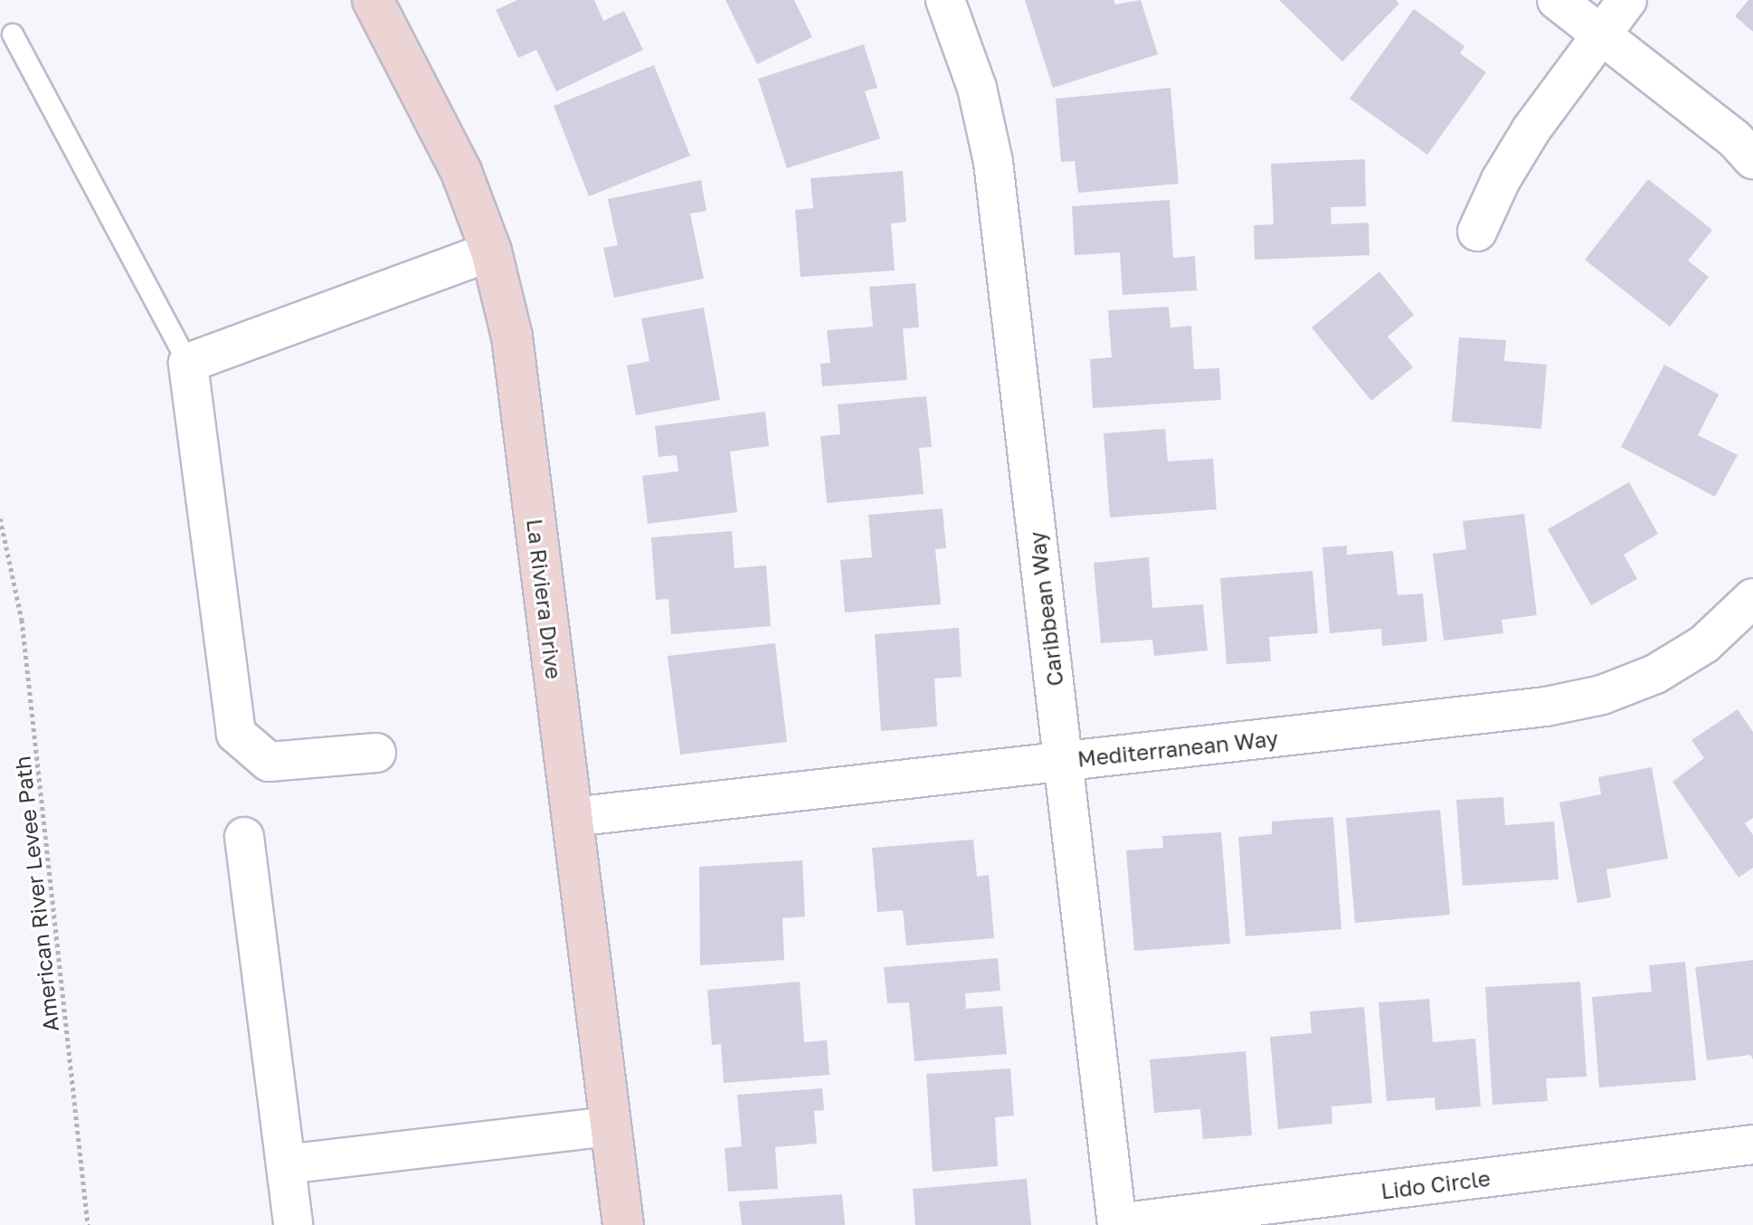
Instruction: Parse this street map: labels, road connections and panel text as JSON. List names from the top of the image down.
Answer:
{
  "streets": {
    "street": [
      "La Riviera Drive",
      "Caribbean Way",
      "Mediterranean Way",
      "Lido Circle"
    ],
    "path": ["American River Levee Path"]
  },
  "crossings": [
    ["La Riviera Drive", "Mediterranean Way"],
    ["Caribbean Way", "Mediterranean Way"],
    ["Caribbean Way", "Lido Circle"]
  ]
}
